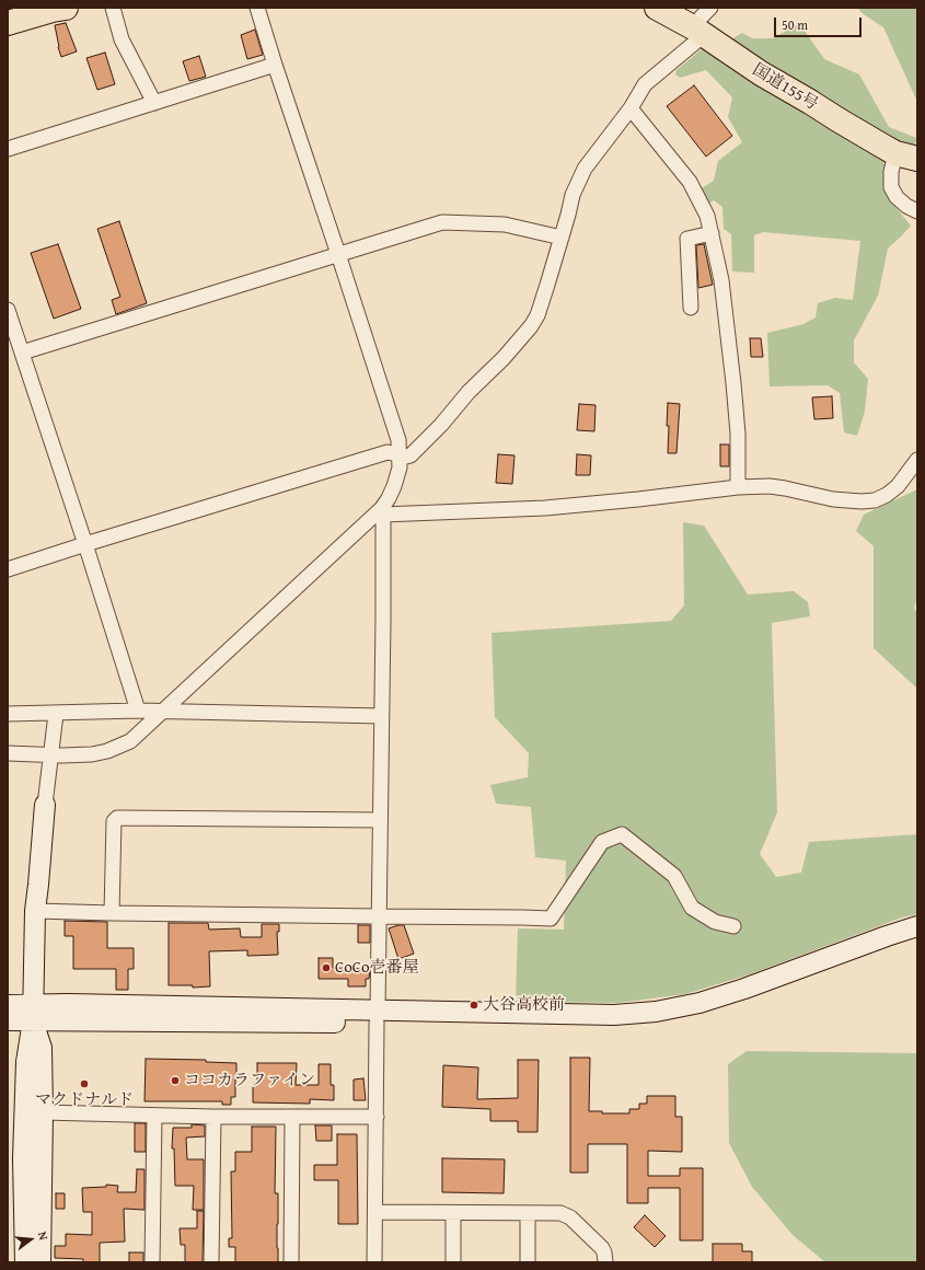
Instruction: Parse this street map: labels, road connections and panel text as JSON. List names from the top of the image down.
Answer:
{
  "streets": {
    "highway": ["国道155号"]
  },
  "places": [
    "CoCo壱番屋",
    "大谷高校前",
    "ココカラファイン",
    "マクドナルド"
  ],
  "scale_bar": "50 m",
  "north": "right"
}
